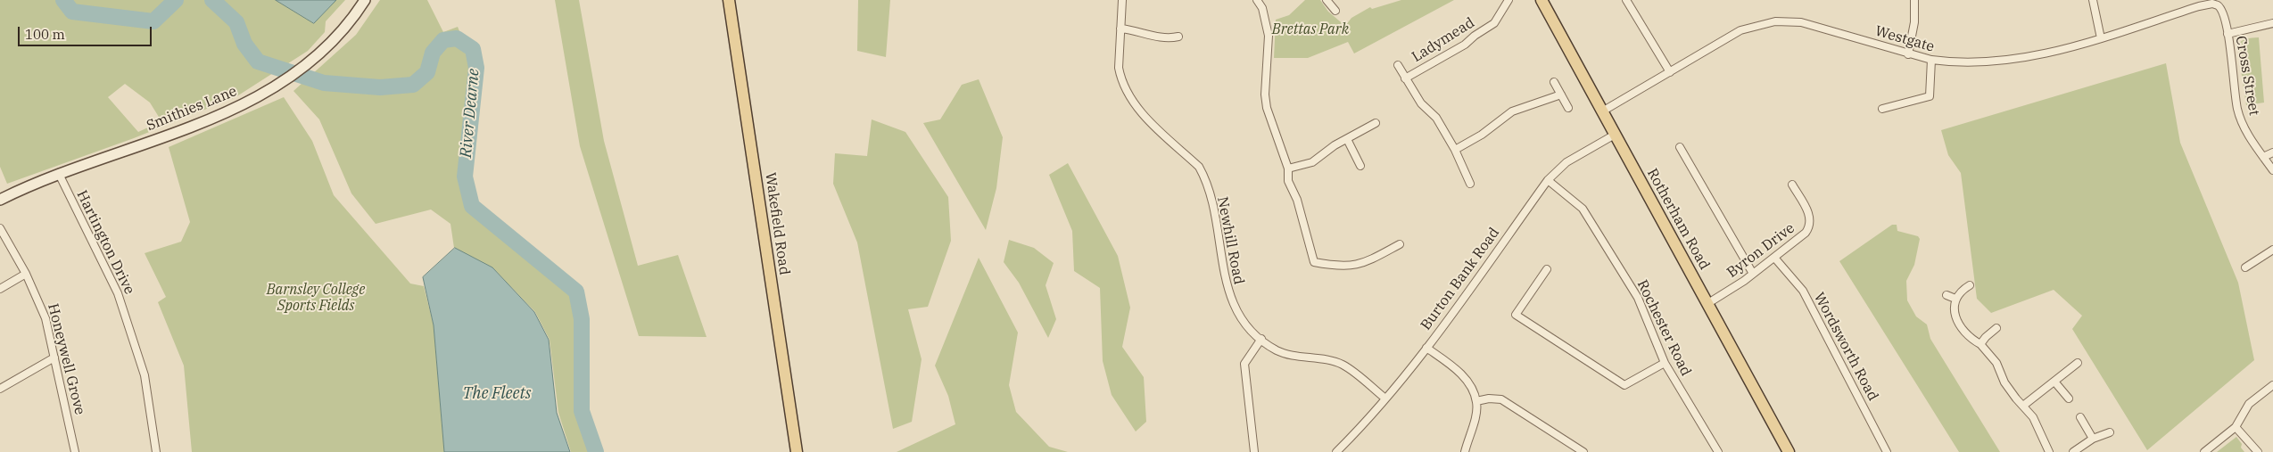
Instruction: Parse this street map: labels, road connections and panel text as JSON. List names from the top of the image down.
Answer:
{
  "streets": {
    "main road": ["Rotherham Road", "Wakefield Road"],
    "street": [
      "Westgate",
      "Ladymead",
      "Cross Street",
      "Smithies Lane",
      "Newhill Road",
      "Hartington Drive",
      "Byron Drive",
      "Burton Bank Road",
      "Rochester Road",
      "Wordsworth Road",
      "Honeywell Grove"
    ]
  },
  "crossings": [
    ["Westgate", "Cross Street"],
    ["Westgate", "Rotherham Road"],
    ["Smithies Lane", "Hartington Drive"],
    ["Rotherham Road", "Byron Drive"],
    ["Rotherham Road", "Burton Bank Road"],
    ["Newhill Road", "Burton Bank Road"],
    ["Byron Drive", "Wordsworth Road"],
    ["Burton Bank Road", "Rochester Road"]
  ],
  "water": ["River Dearne", "The Fleets"],
  "parks": ["Brettas Park", "Barnsley College Sports Fields"],
  "scale_bar": "100 m"
}
